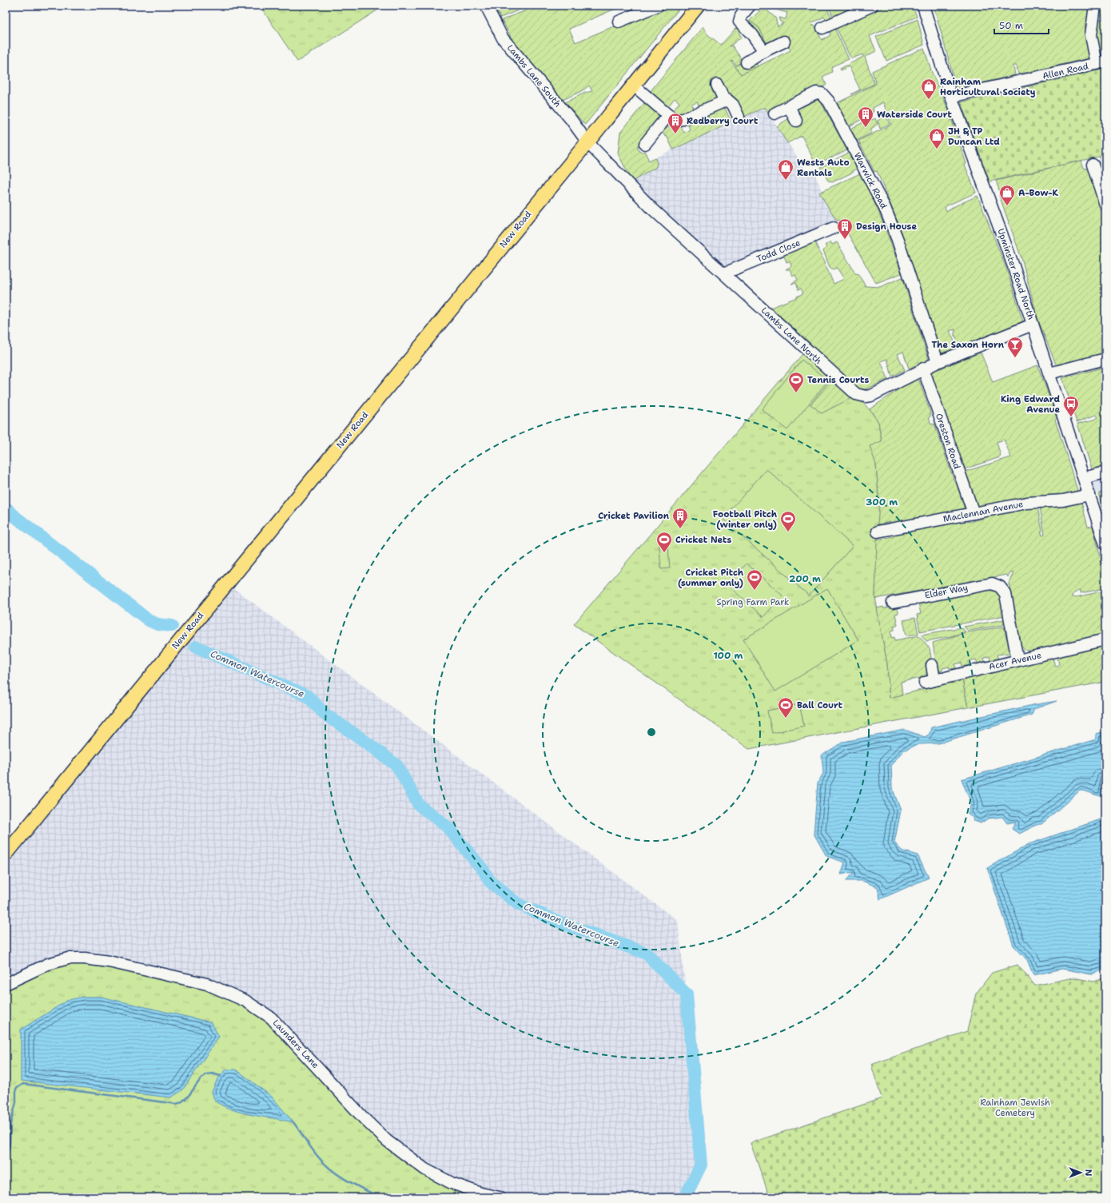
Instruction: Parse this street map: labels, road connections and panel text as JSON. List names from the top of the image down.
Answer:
{
  "streets": {
    "main road": ["New Road"],
    "street": [
      "Allen Road",
      "Lambs Lane South",
      "Warwick Road",
      "Todd Close",
      "Upminster Road North",
      "Lambs Lane North",
      "Oreston Road",
      "Maclennan Avenue",
      "Elder Way",
      "Acer Avenue",
      "Launders Lane"
    ]
  },
  "crossings": [
    ["Allen Road", "Upminster Road North"],
    ["Lambs Lane South", "New Road"],
    ["Lambs Lane South", "Lambs Lane North"],
    ["Warwick Road", "Lambs Lane North"],
    ["New Road", "Lambs Lane North"],
    ["Todd Close", "Lambs Lane North"],
    ["Upminster Road North", "Lambs Lane North"],
    ["Upminster Road North", "Maclennan Avenue"],
    ["Lambs Lane North", "Oreston Road"],
    ["Oreston Road", "Maclennan Avenue"],
    ["Elder Way", "Acer Avenue"]
  ],
  "water": ["Common Watercourse"],
  "parks": ["Spring Farm Park", "Rainham Jewish Cemetery"],
  "places": {
    "shop": [
      "Rainham Horticultural Society",
      "JH & TP Duncan Ltd",
      "Wests Auto Rentals",
      "A-Bow-K"
    ],
    "building": [
      "Waterside Court",
      "Redberry Court",
      "Design House",
      "Cricket Pavilion"
    ],
    "bar": ["The Saxon Horn"],
    "sports": [
      "Tennis Courts",
      "Football Pitch (winter only)",
      "Cricket Nets",
      "Cricket Pitch (summer only)",
      "Ball Court"
    ],
    "bus stop": ["King Edward Avenue"]
  },
  "scale_bar": "50 m",
  "north": "right",
  "rings": ["300 m", "200 m", "100 m"]
}
